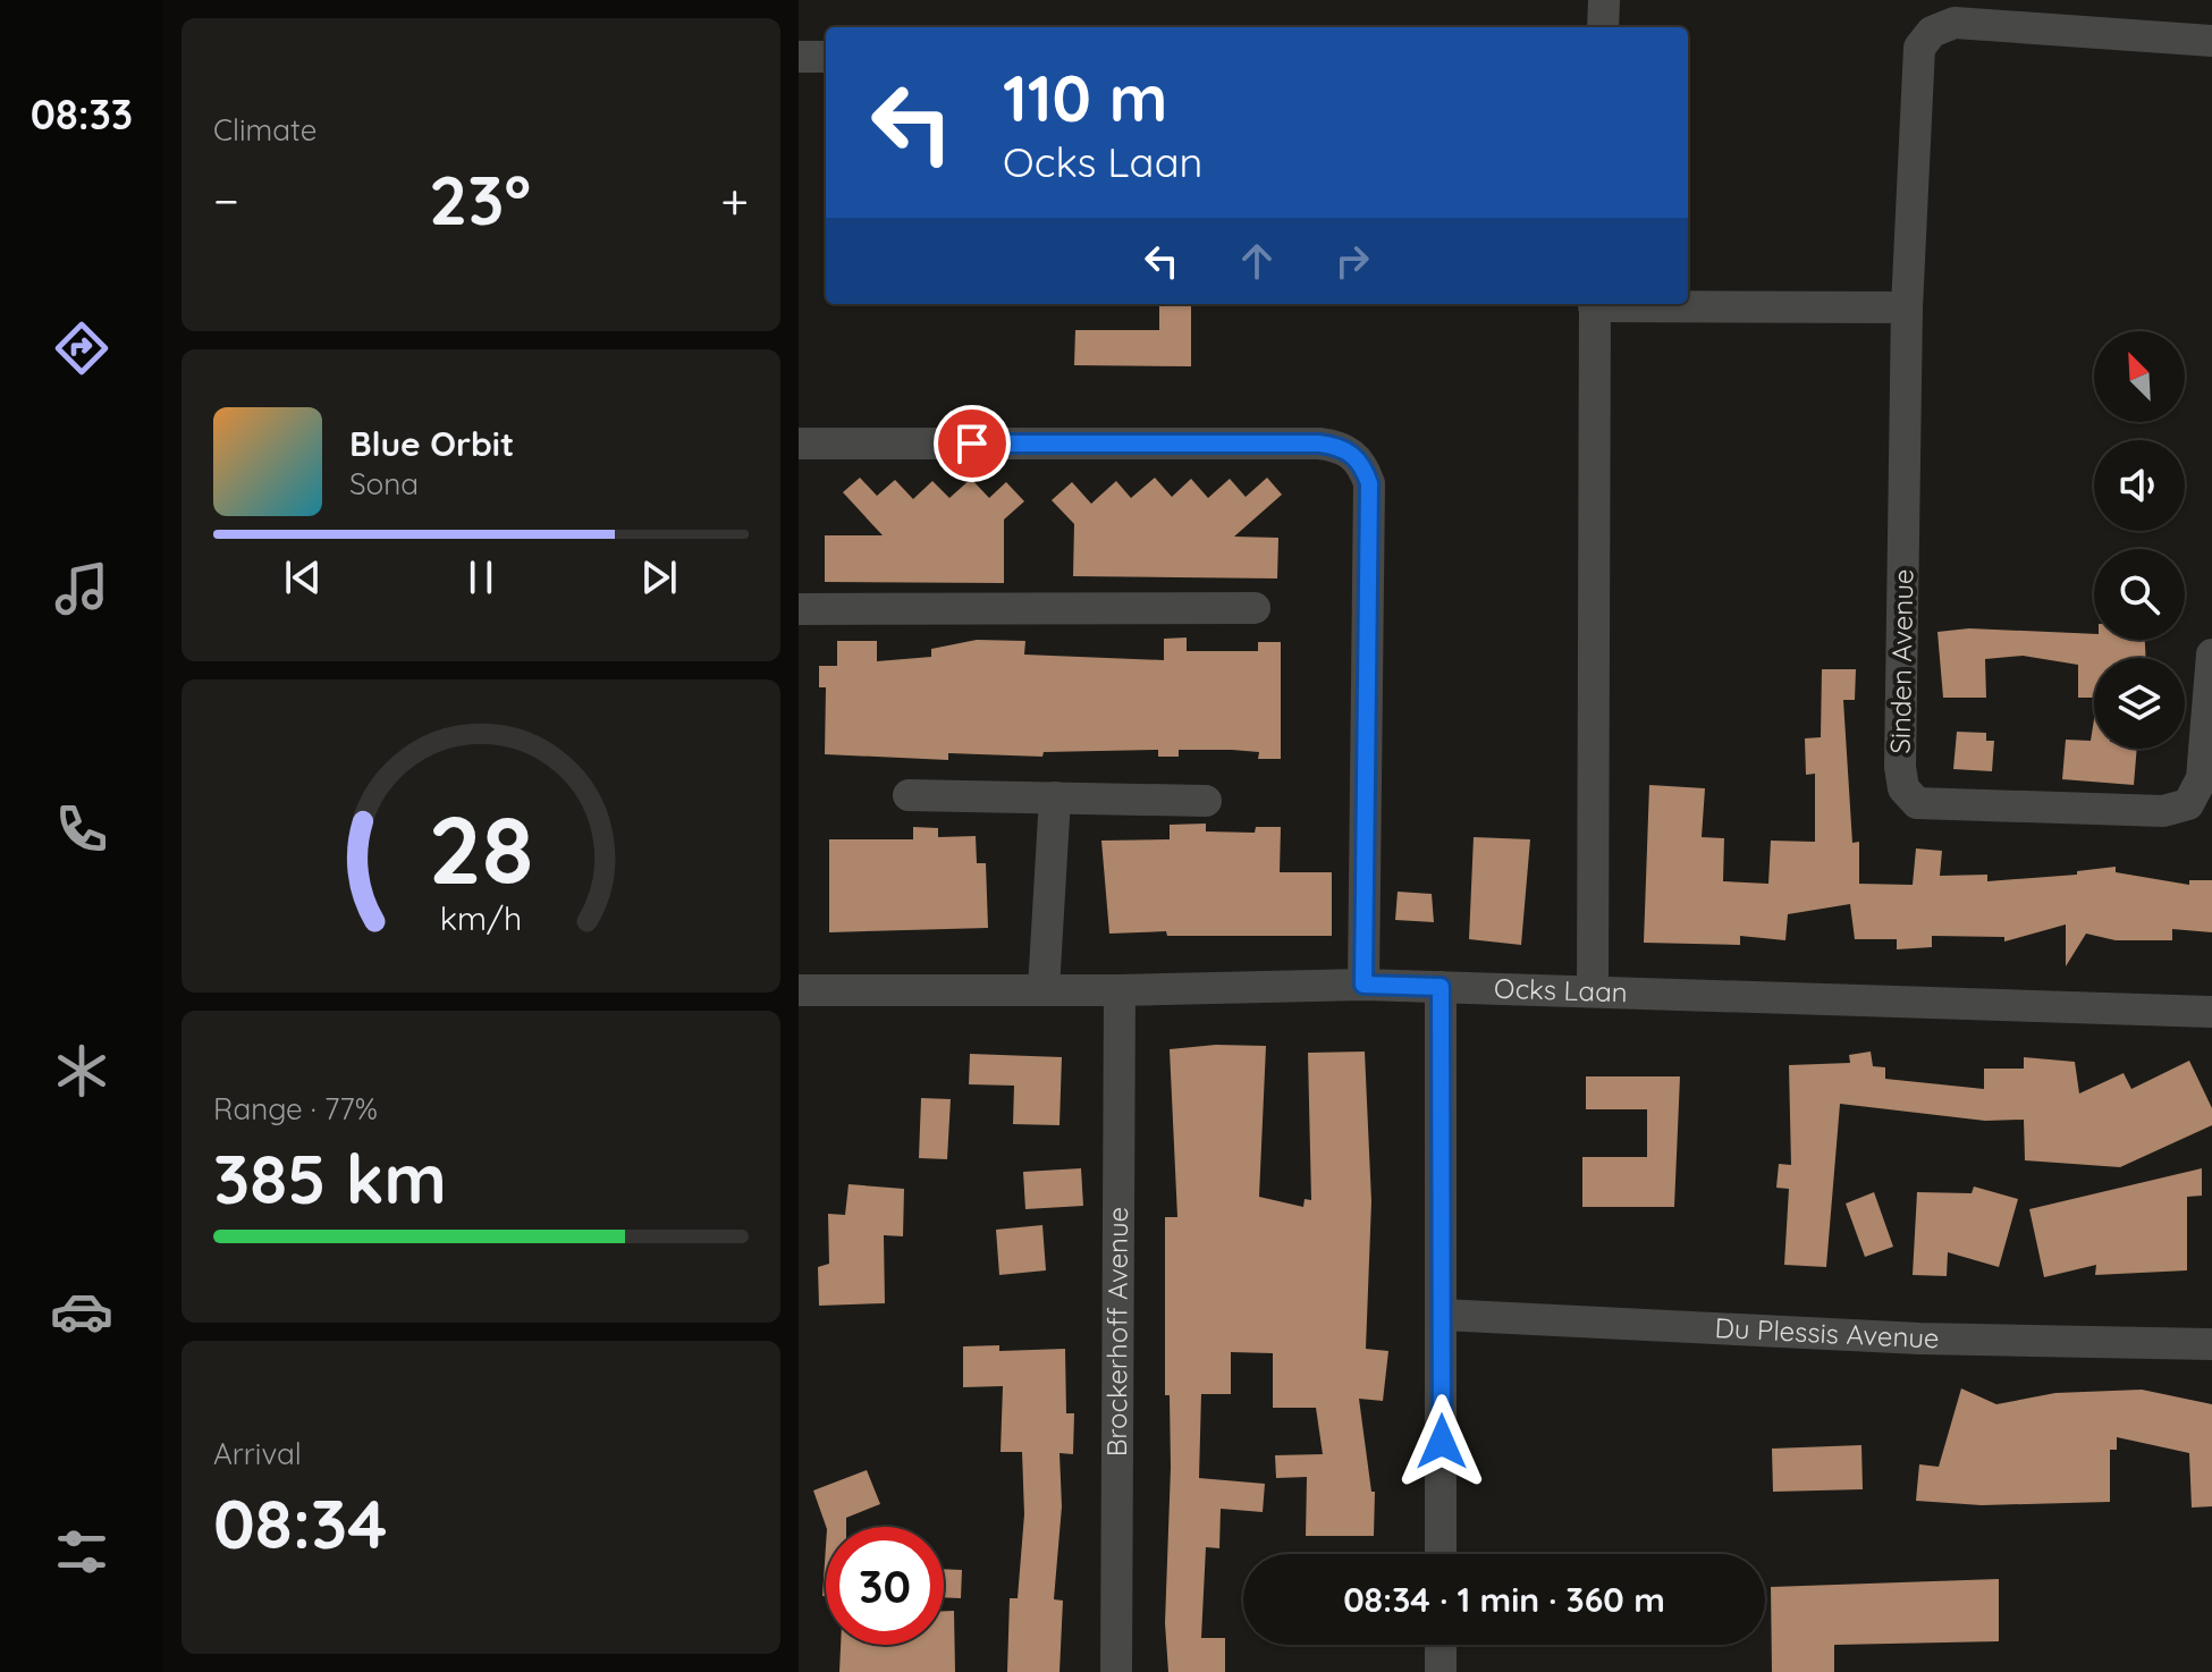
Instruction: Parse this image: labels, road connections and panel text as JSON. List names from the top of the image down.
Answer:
{
  "streets": {
    "street": [
      "Sinden Avenue",
      "Ocks Laan",
      "Brockerhoff Avenue",
      "Du Plessis Avenue"
    ]
  },
  "crossings": [
    ["Ocks Laan", "Brockerhoff Avenue"]
  ],
  "north": "top left",
  "page": {
    "tabs": "08:33",
    "tile": [
      "Climate",
      ["Range · 77%", "385 km"],
      ["Arrival", "08:34"]
    ],
    "turn": ["110 m", "Ocks Laan"],
    "heat": ["−", "23°", "+"],
    "song": ["Blue Orbit", "Sona"],
    "limit": "30",
    "trip": "08:34 · 1 min · 360 m",
    "gauge": ["28", "km/h"]
  }
}
